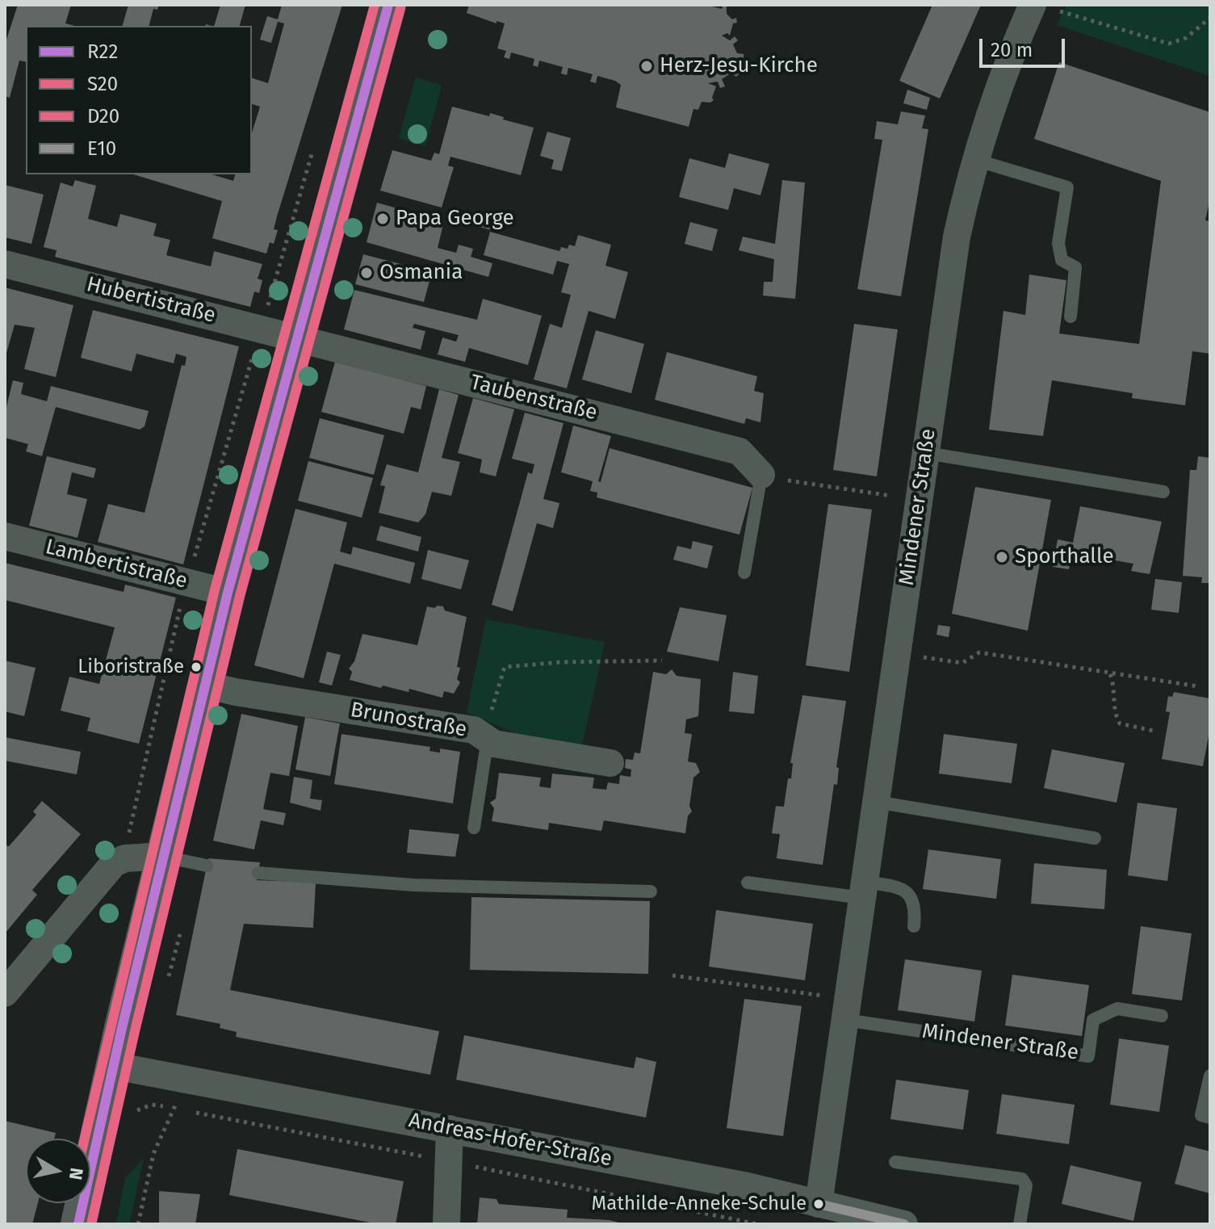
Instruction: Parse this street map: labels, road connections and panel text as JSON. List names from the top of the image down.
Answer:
{
  "streets": {
    "street": [
      "Hubertistraße",
      "Taubenstraße",
      "Mindener Straße",
      "Lambertistraße",
      "Brunostraße",
      "Andreas-Hofer-Straße"
    ]
  },
  "crossings": [
    ["Hubertistraße", "Taubenstraße"],
    ["Mindener Straße", "Andreas-Hofer-Straße"]
  ],
  "places": [
    "Herz-Jesu-Kirche",
    "Papa George",
    "Osmania",
    "Sporthalle",
    "Liboristraße",
    "Mathilde-Anneke-Schule"
  ],
  "lines": [
    "transit line R22",
    "transit line D20",
    "transit line S20",
    "transit line E10"
  ],
  "legend": [
    "R22",
    "S20",
    "D20",
    "E10"
  ],
  "scale_bar": "20 m",
  "north": "right"
}
